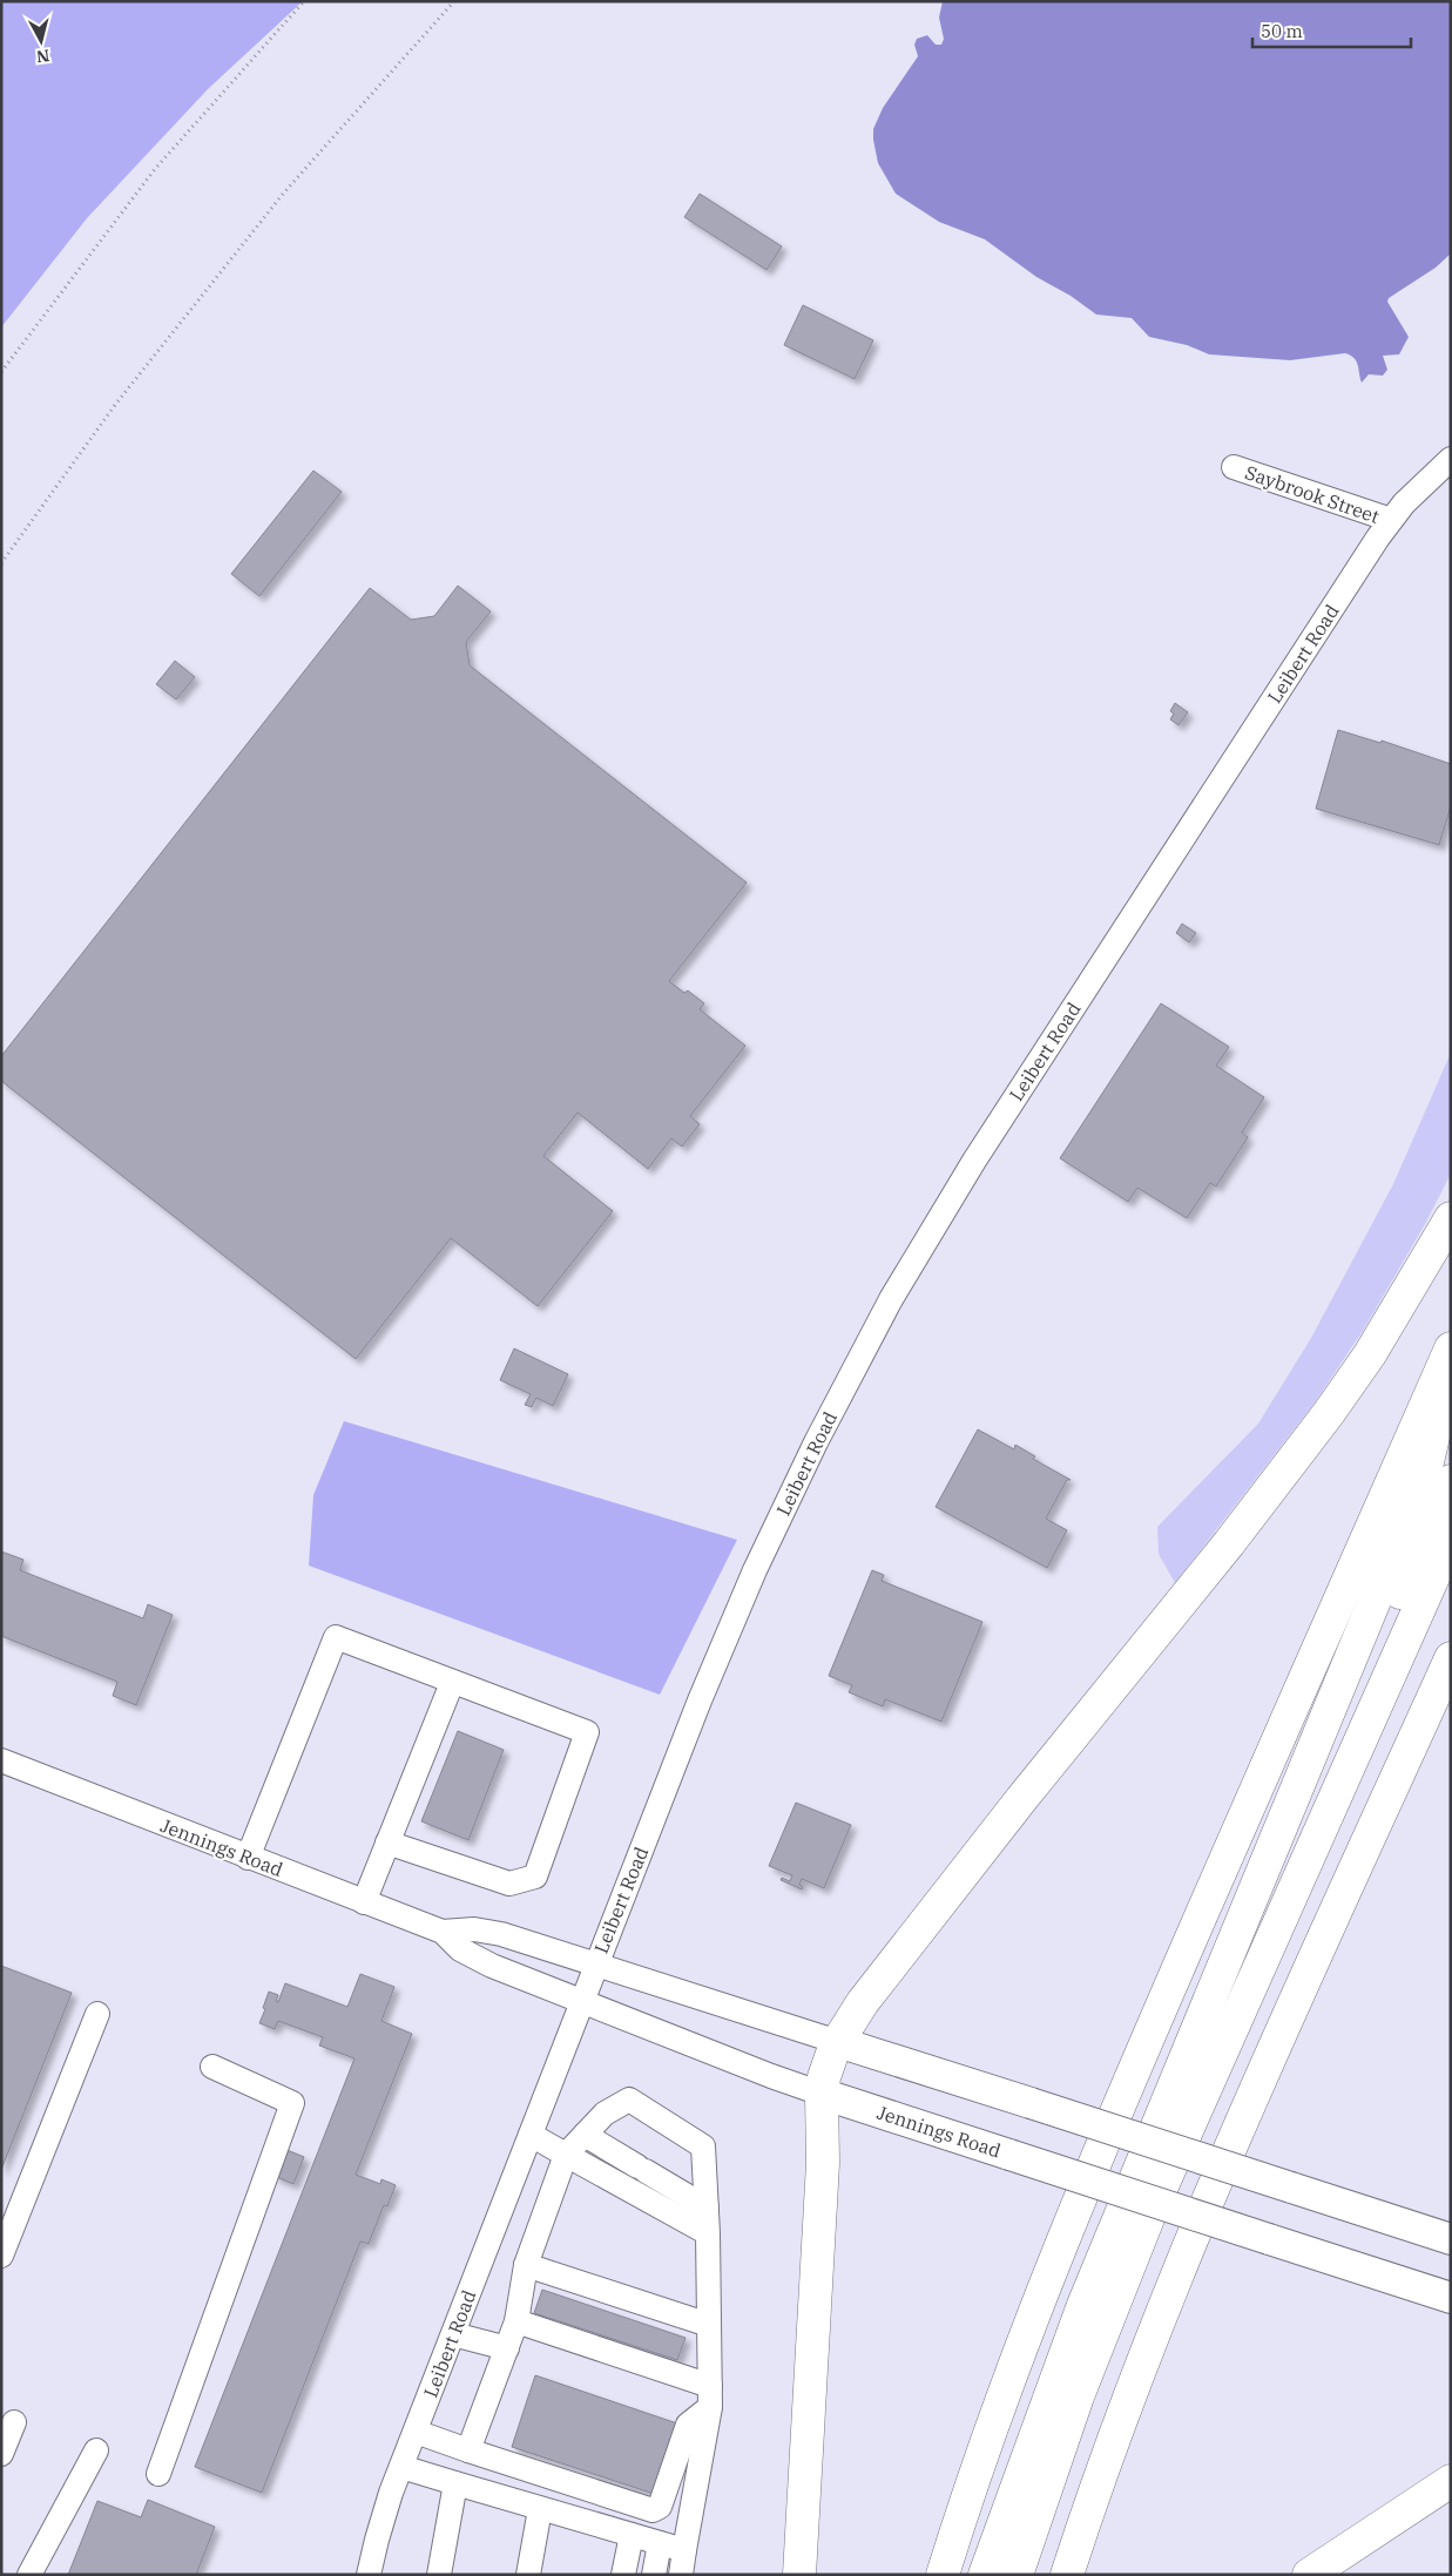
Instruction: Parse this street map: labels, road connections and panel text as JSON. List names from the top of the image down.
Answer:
{
  "streets": {
    "main road": ["Jennings Road"],
    "street": ["Saybrook Street", "Leibert Road"]
  },
  "crossings": [
    ["Saybrook Street", "Leibert Road"],
    ["Leibert Road", "Jennings Road"]
  ],
  "scale_bar": "50 m",
  "north": "bottom"
}
